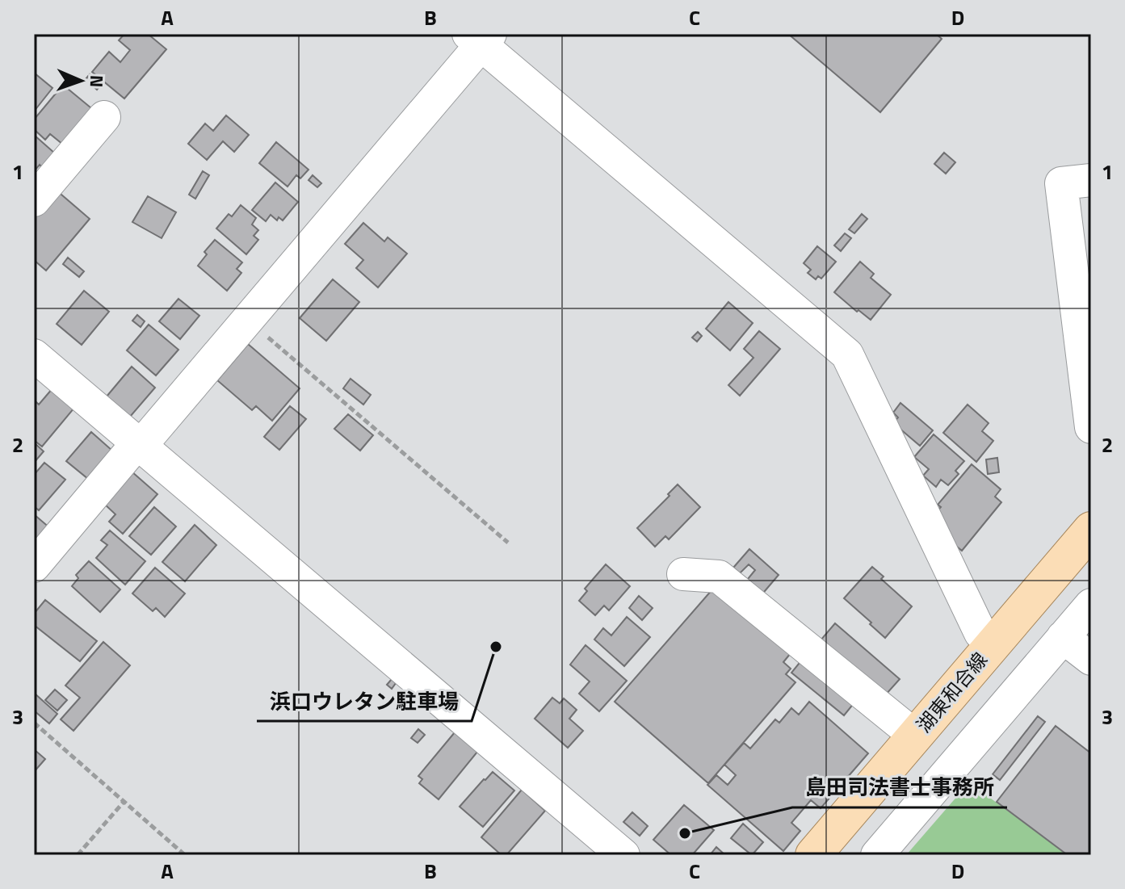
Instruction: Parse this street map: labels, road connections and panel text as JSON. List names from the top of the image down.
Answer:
{
  "streets": {
    "main road": ["湖東和合線"]
  },
  "places": ["浜口ウレタン駐車場", "島田司法書士事務所"],
  "north": "right",
  "grid": {
    "columns": [
      "A",
      "B",
      "C",
      "D"
    ],
    "rows": ["1", "2", "3"]
  }
}
